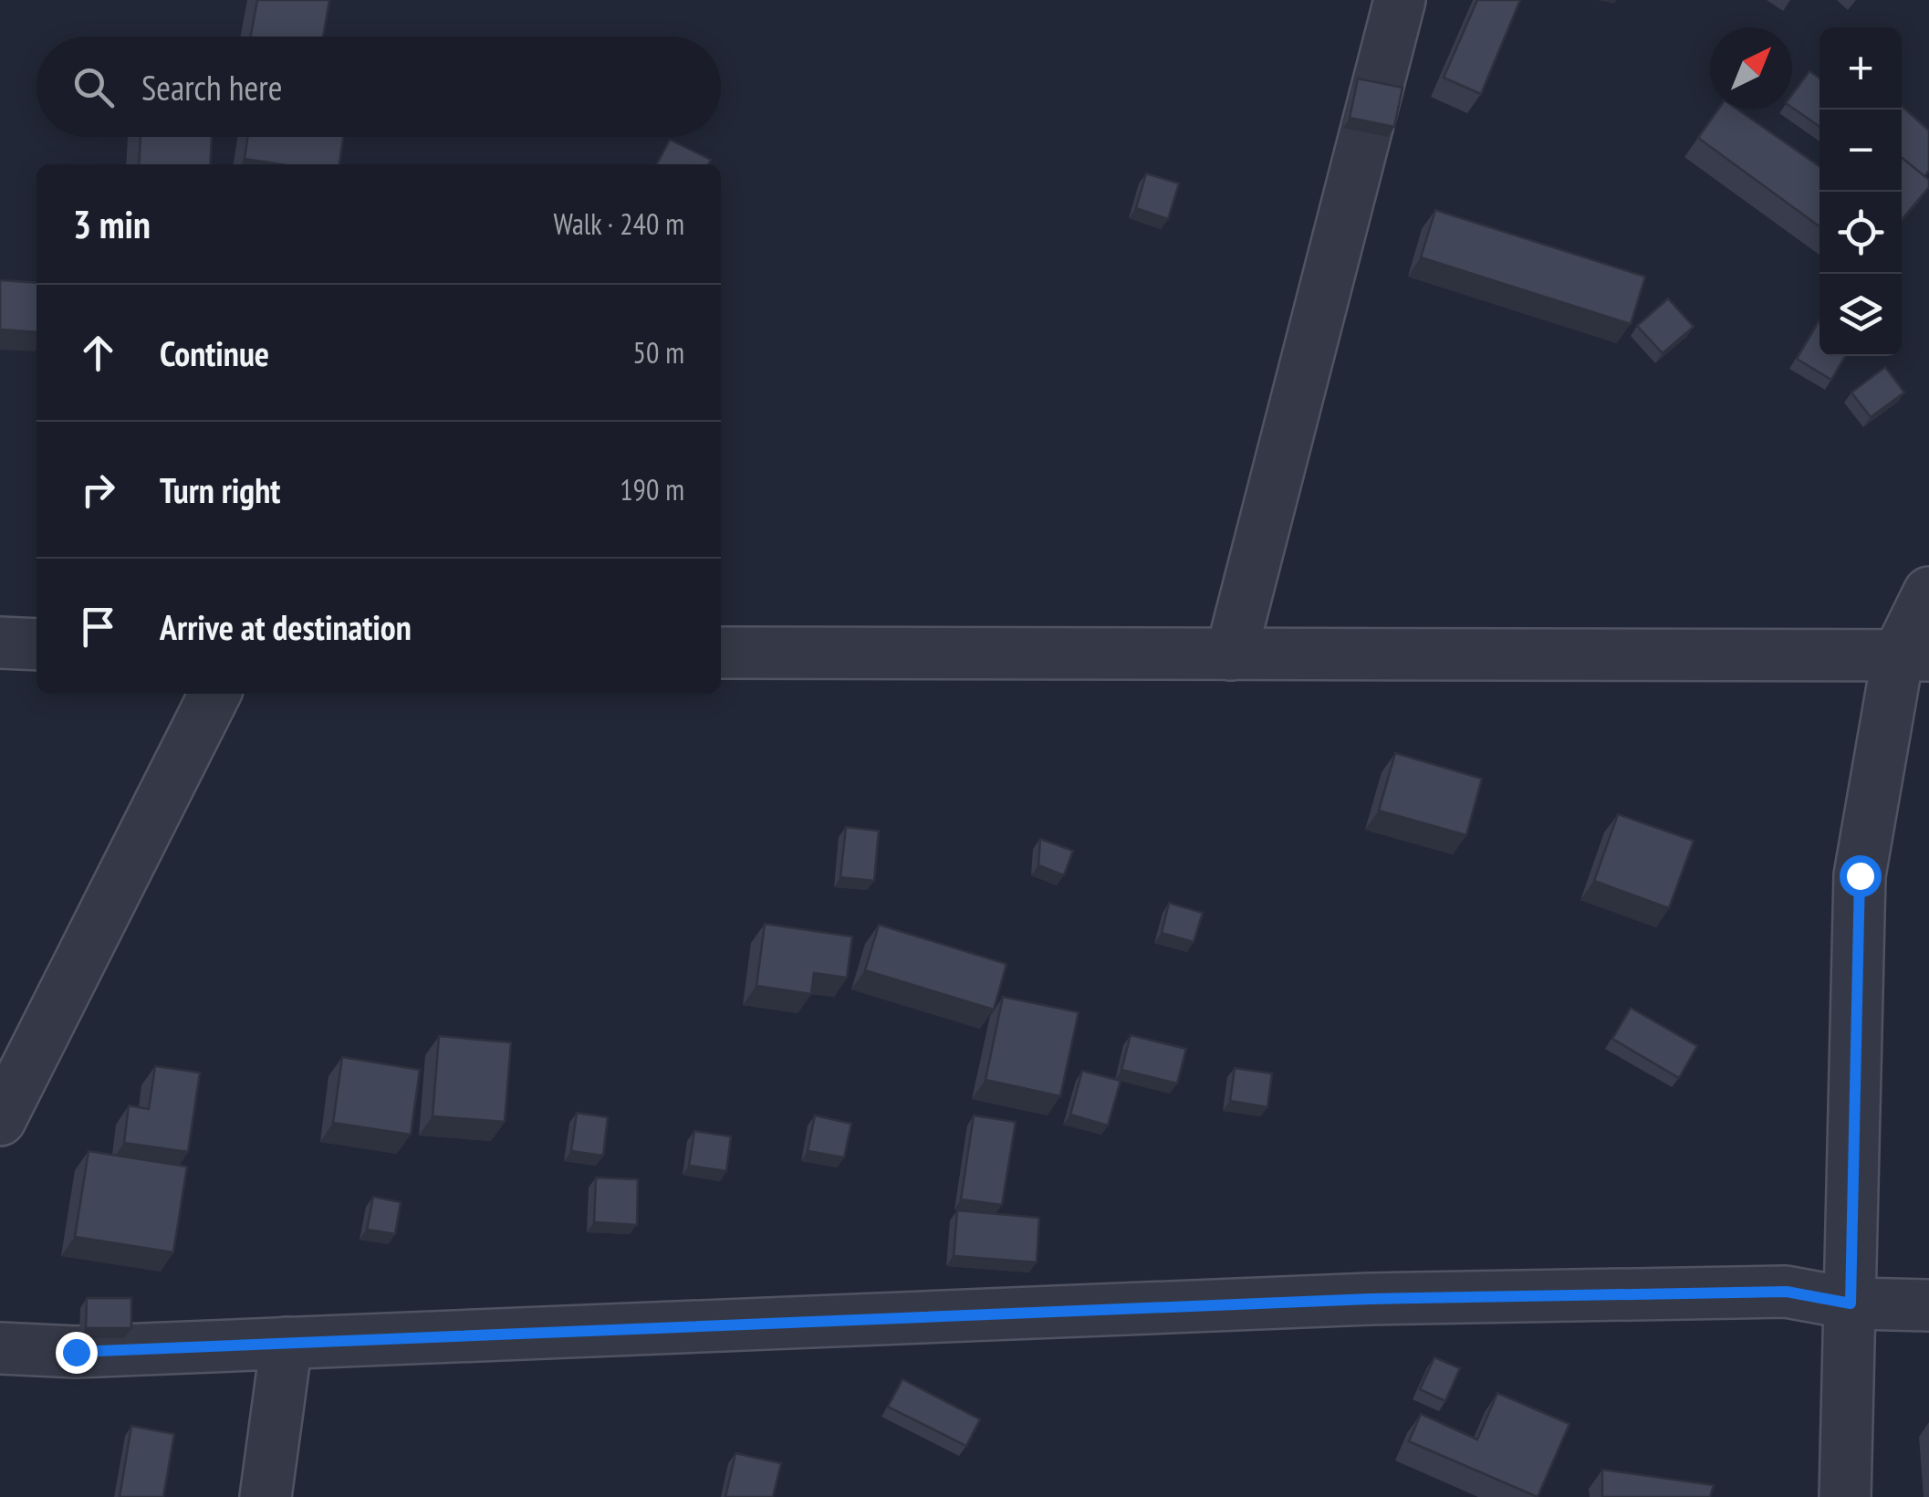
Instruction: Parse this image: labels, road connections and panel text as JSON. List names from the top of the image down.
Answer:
{
  "north": "top right",
  "page": {
    "map_buttons": ["+", "−"],
    "search": "Search here",
    "heading": ["3 min", "Walk · 240 m"],
    "list": [
      ["Continue", "50 m"],
      ["Turn right", "190 m"],
      "Arrive at destination"
    ]
  }
}
